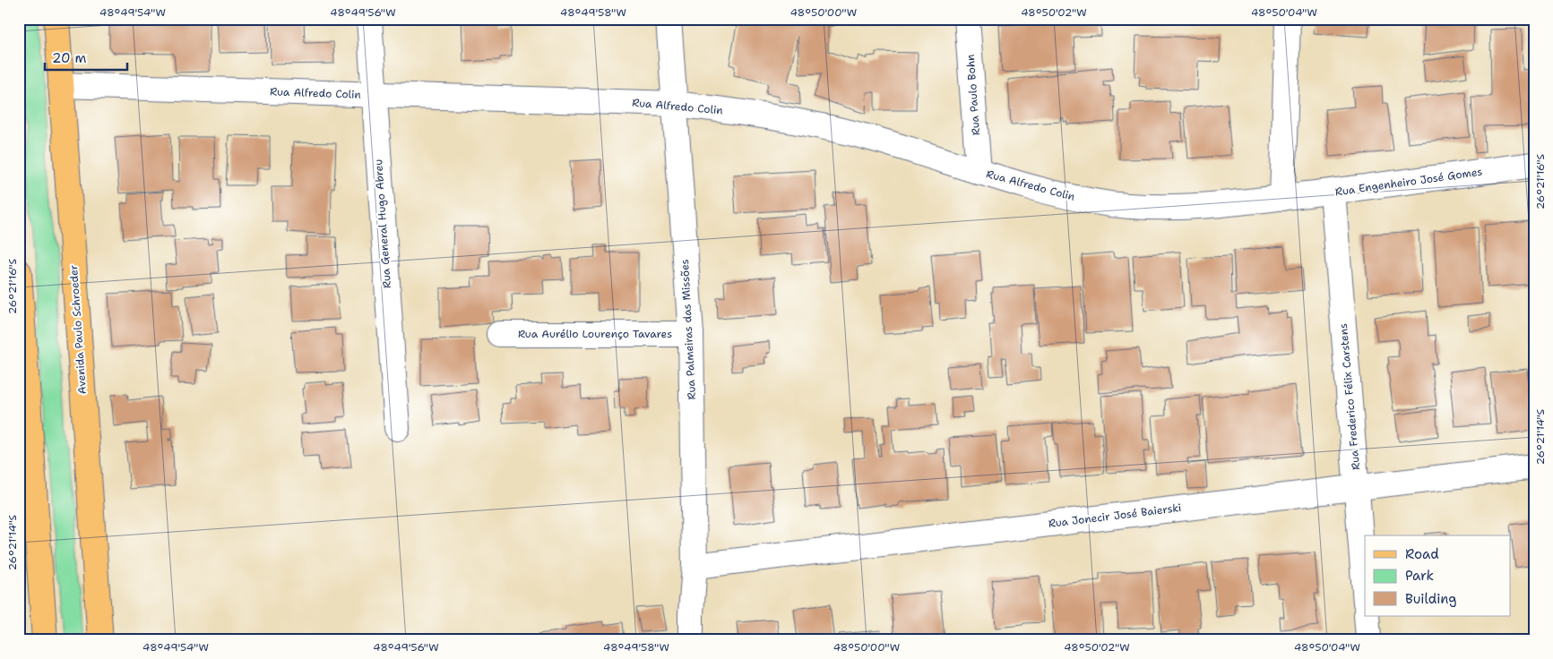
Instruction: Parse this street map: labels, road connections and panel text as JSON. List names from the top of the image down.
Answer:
{
  "streets": {
    "main road": ["Avenida Paulo Schroeder"],
    "street": [
      "Rua Alfredo Colin",
      "Rua Paulo Bohn",
      "Rua Engenheiro José Gomes",
      "Rua General Hugo Abreu",
      "Rua Palmeiras das Missões",
      "Rua Aurélio Lourenço Tavares",
      "Rua Frederico Félix Carstens",
      "Rua Jonecir José Baierski"
    ]
  },
  "crossings": [
    ["Rua Alfredo Colin", "Rua Paulo Bohn"],
    ["Rua Alfredo Colin", "Rua Engenheiro José Gomes"],
    ["Rua Alfredo Colin", "Rua General Hugo Abreu"],
    ["Rua Alfredo Colin", "Avenida Paulo Schroeder"],
    ["Rua Alfredo Colin", "Rua Palmeiras das Missões"],
    ["Rua Engenheiro José Gomes", "Rua Frederico Félix Carstens"],
    ["Rua Palmeiras das Missões", "Rua Aurélio Lourenço Tavares"],
    ["Rua Palmeiras das Missões", "Rua Jonecir José Baierski"],
    ["Rua Frederico Félix Carstens", "Rua Jonecir José Baierski"]
  ],
  "legend": ["Road", "Park", "Building"],
  "scale_bar": "20 m",
  "coordinates": [
    "48°49'54\"W",
    "48°49'56\"W",
    "48°49'58\"W",
    "48°50'00\"W",
    "48°50'02\"W",
    "48°50'04\"W",
    "26°21'16\"S",
    "26°21'14\"S"
  ]
}
